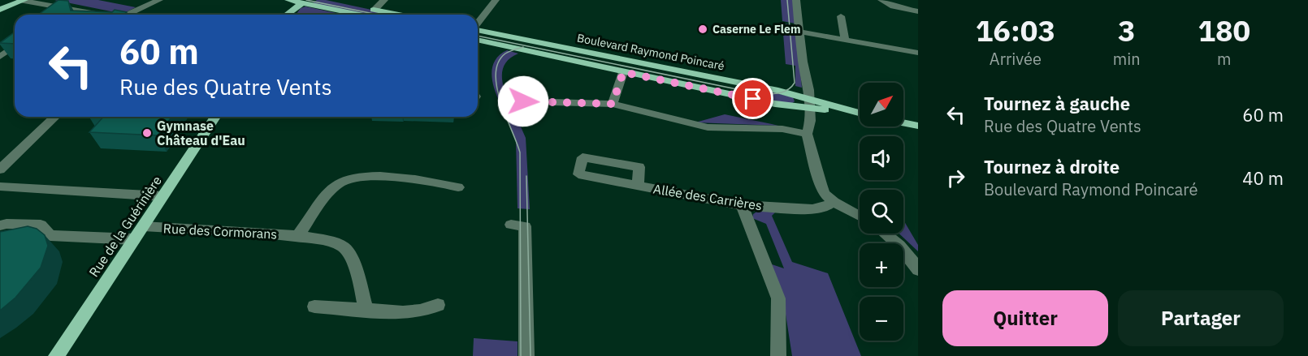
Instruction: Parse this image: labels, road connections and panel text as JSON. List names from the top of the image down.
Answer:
{
  "streets": {
    "main road": ["Boulevard Raymond Poincaré", "Rue de la Guérinière"],
    "street": ["Allée des Carrières", "Rue des Cormorans"]
  },
  "crossings": [
    ["Rue de la Guérinière", "Rue des Cormorans"]
  ],
  "places": ["Caserne Le Flem", "Gymnase Château d'Eau"],
  "north": "top right",
  "page": {
    "eta": [
      "16:03",
      "Arrivée",
      "3",
      "min",
      "180",
      "m"
    ],
    "turn": ["60 m", "Rue des Quatre Vents"],
    "map_buttons": ["+", "−"],
    "list": [
      {
        "name": "Tournez à gauche",
        "note": "Rue des Quatre Vents",
        "value": "60 m"
      },
      {
        "name": "Tournez à droite",
        "note": "Boulevard Raymond Poincaré",
        "value": "40 m"
      }
    ],
    "buttons": ["Quitter", "Partager"]
  }
}
